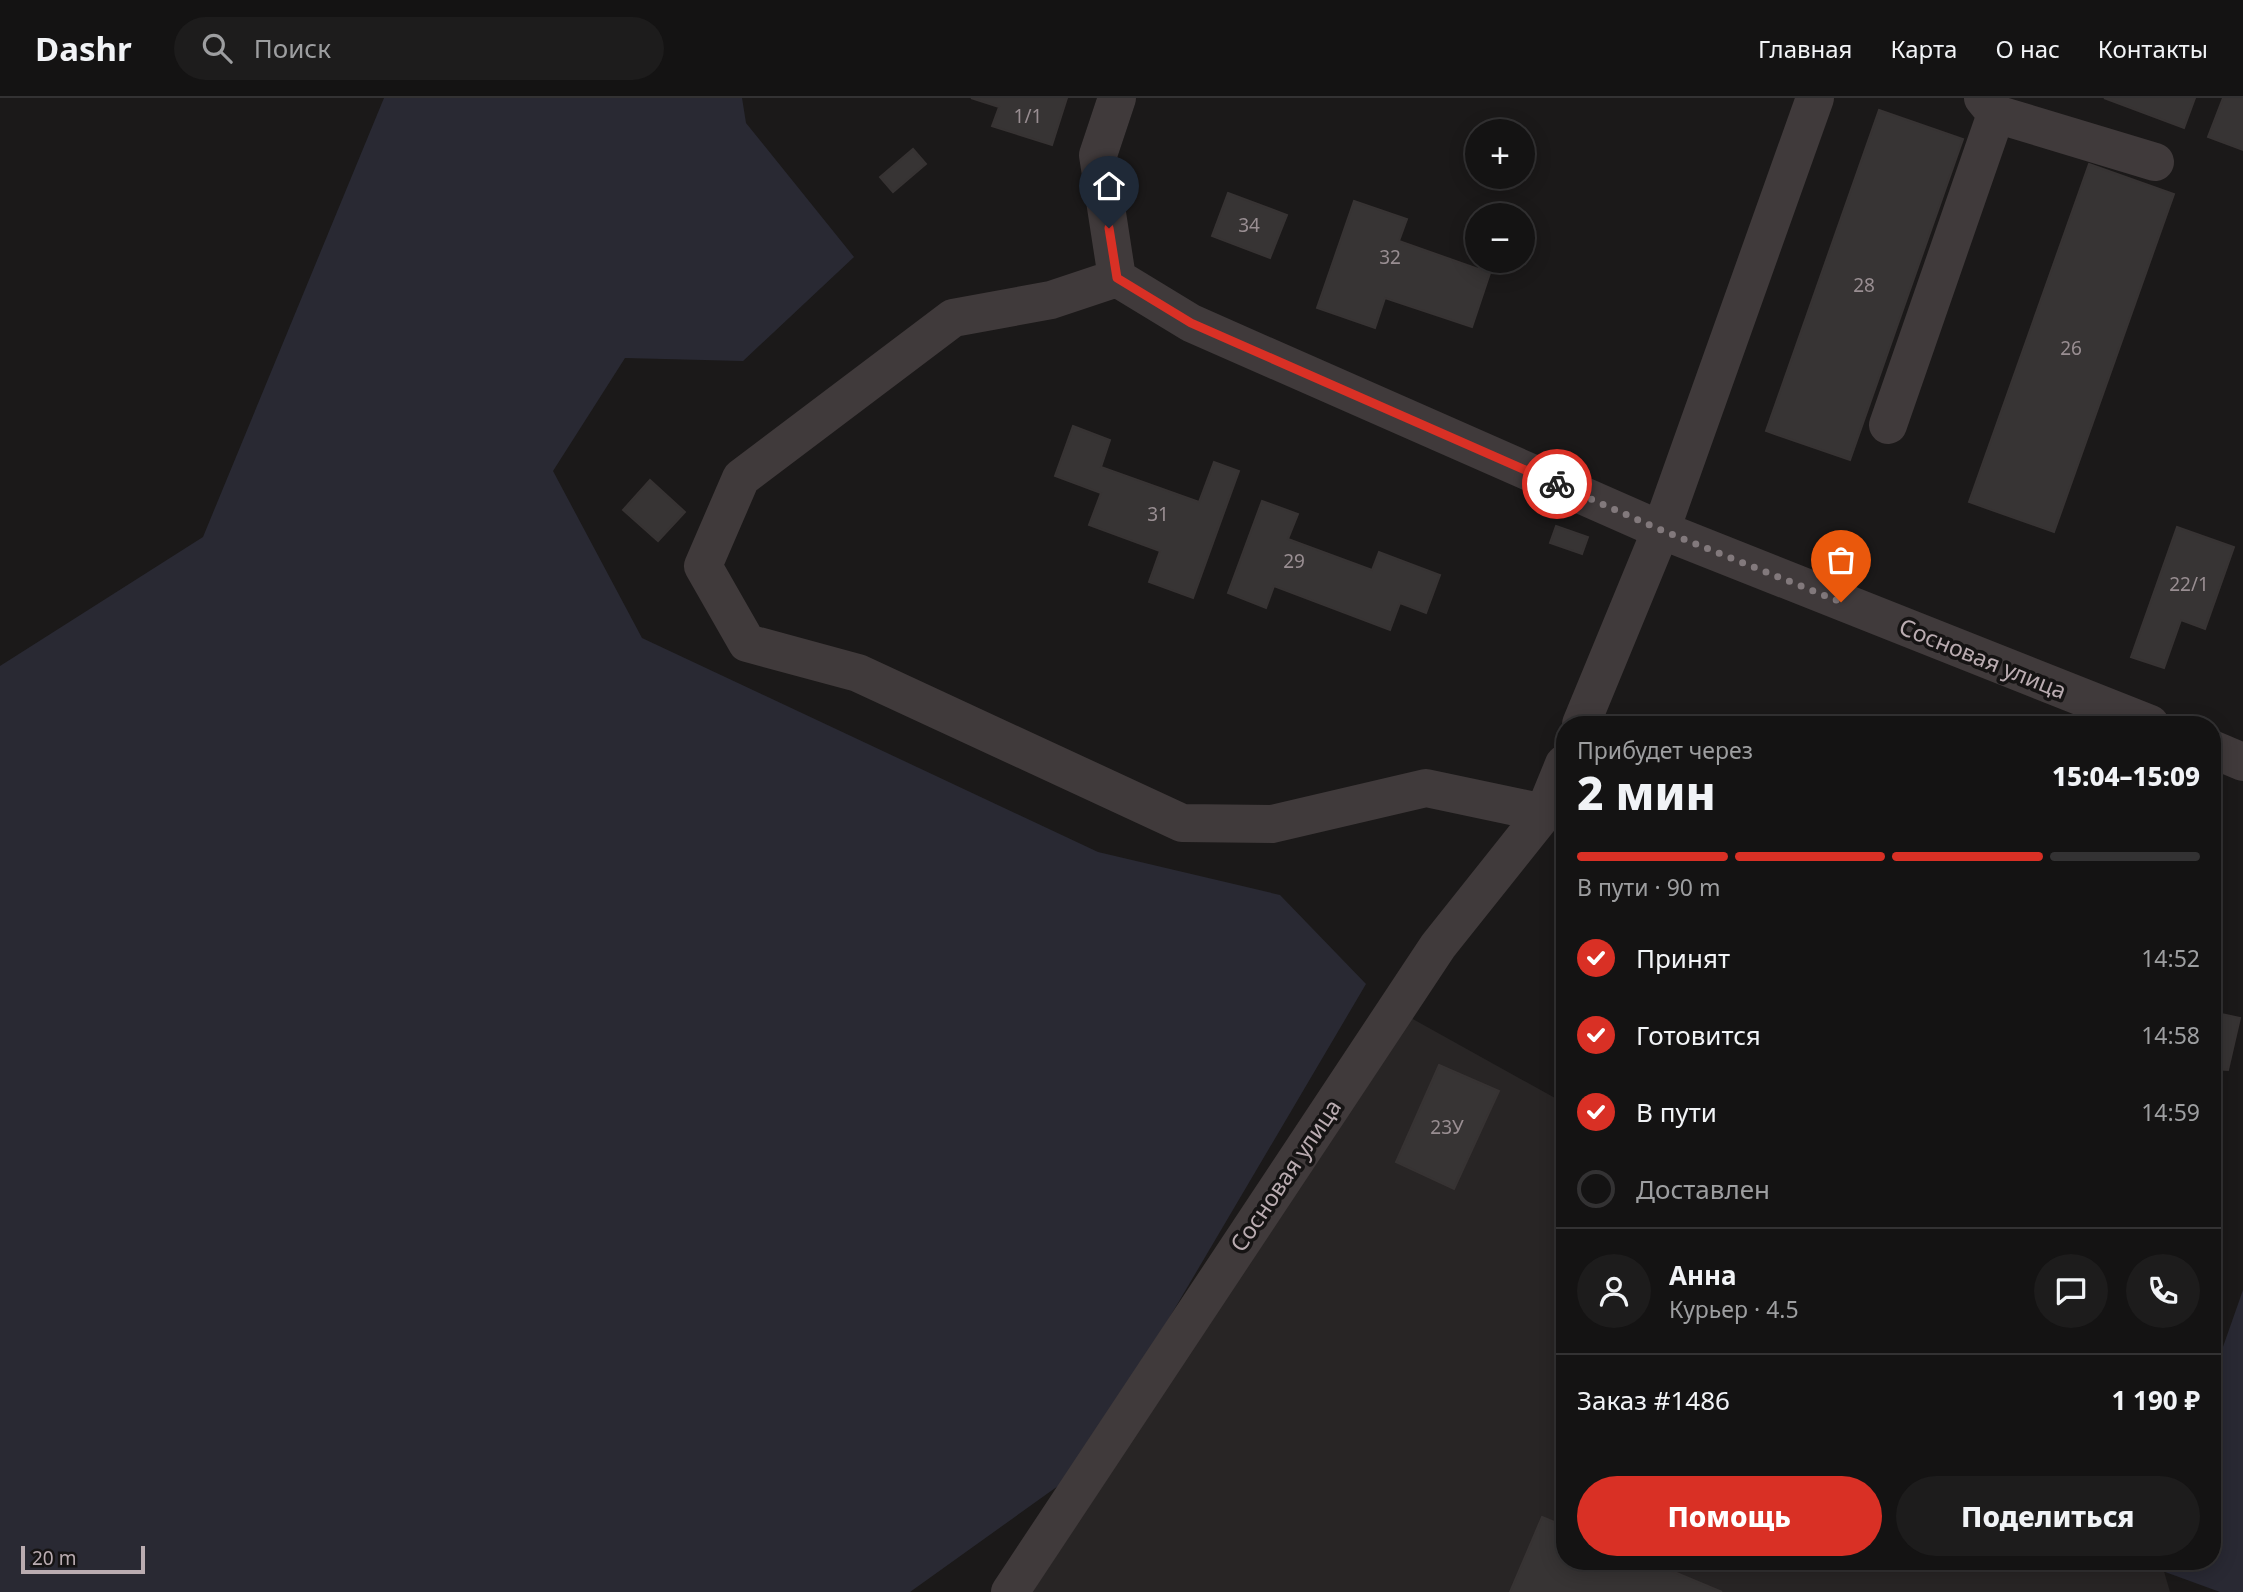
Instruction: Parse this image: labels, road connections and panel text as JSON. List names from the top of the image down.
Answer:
{
  "streets": {
    "street": ["Сосновая улица"]
  },
  "house_numbers": [
    "1/1",
    "34",
    "32",
    "28",
    "26",
    "31",
    "29",
    "22/1",
    "23У"
  ],
  "scale_bar": "20 m",
  "page": {
    "header": "Dashr",
    "search": "Поиск",
    "nav": [
      "Главная",
      "Карта",
      "О нас",
      "Контакты"
    ],
    "map_buttons": ["+", "−"],
    "heading": ["2 мин", "Прибудет через", "15:04–15:09"],
    "panel": [
      "Анна",
      "Курьер · 4.5",
      "Заказ #1486",
      "1 190 ₽"
    ],
    "bar": "В пути · 90 m",
    "list": [
      ["Принят", "14:52"],
      ["Готовится", "14:58"],
      ["В пути", "14:59"],
      "Доставлен"
    ],
    "buttons": ["Помощь", "Поделиться"],
    "scale": "20 m"
  }
}
